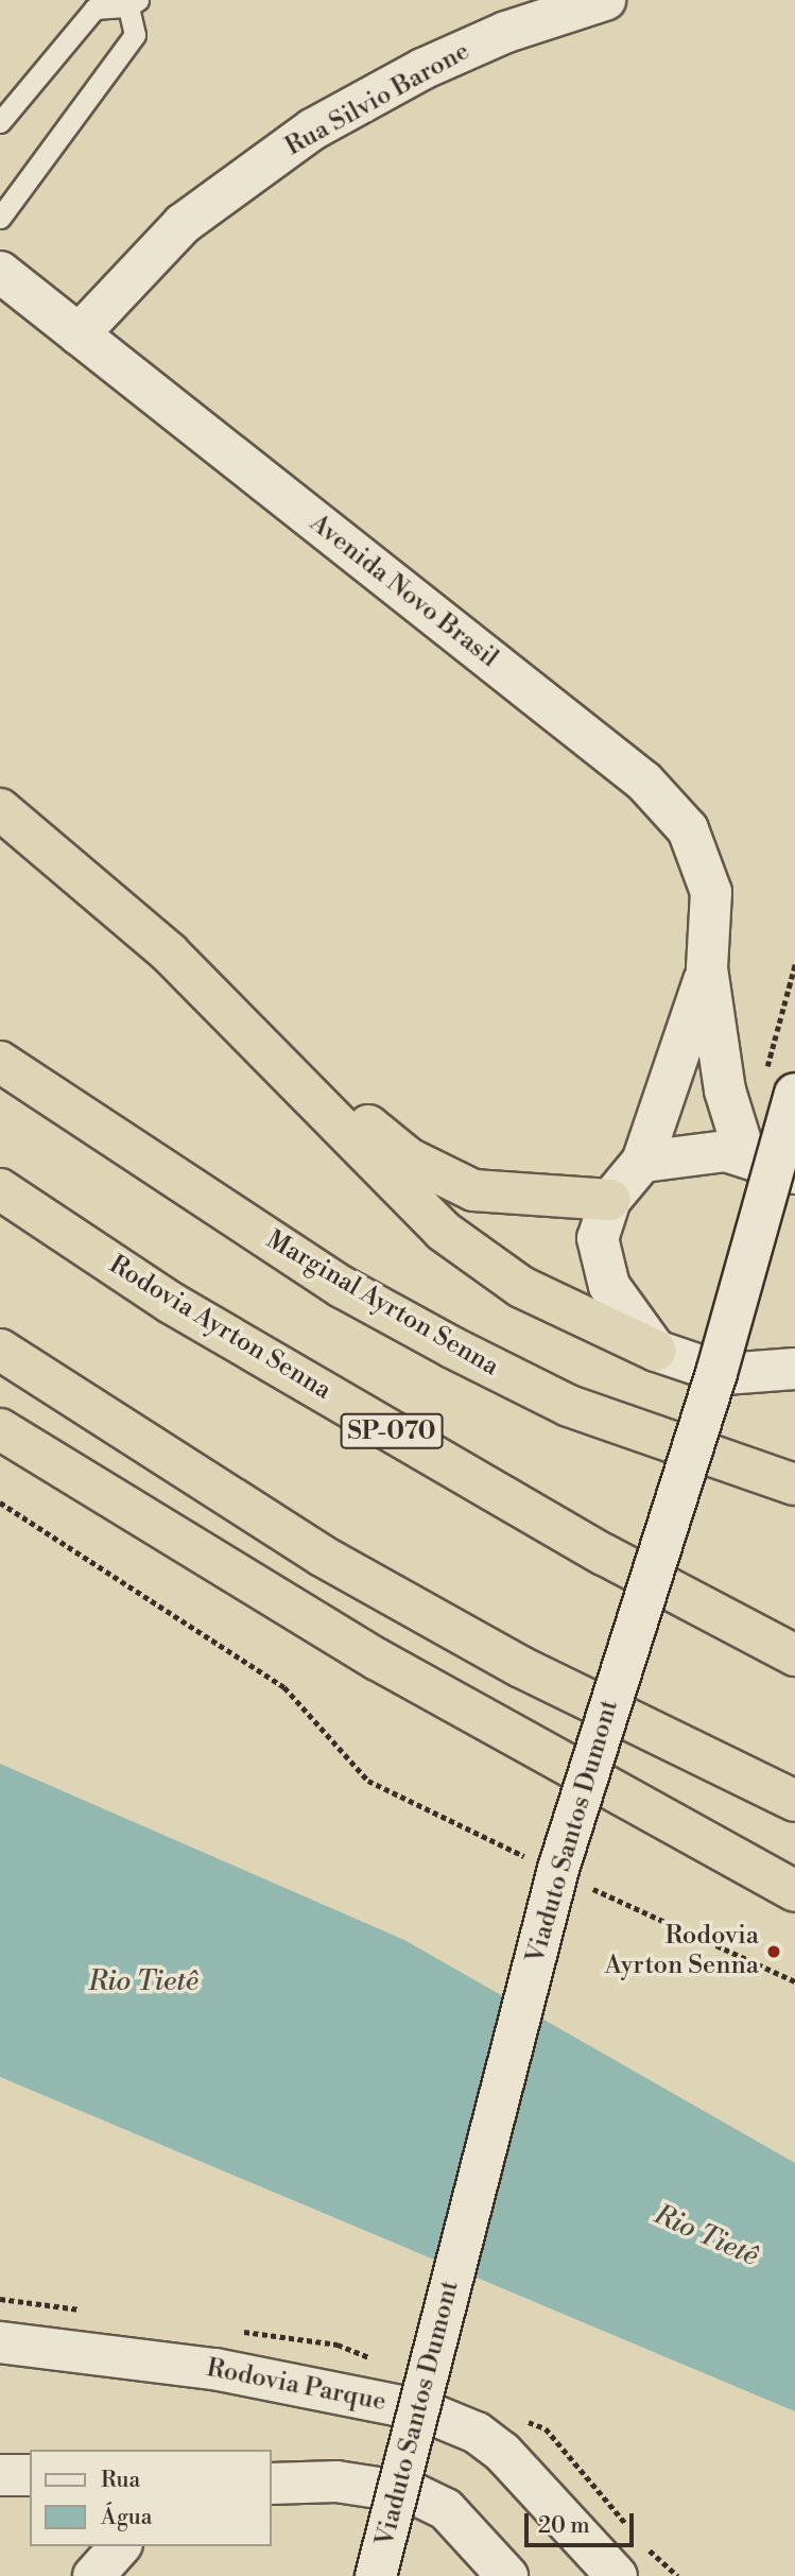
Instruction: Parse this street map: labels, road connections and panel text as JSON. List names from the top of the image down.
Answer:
{
  "streets": {
    "highway": ["Marginal Ayrton Senna", "Rodovia Ayrton Senna", "SP-070"],
    "street": [
      "Rua Silvio Barone",
      "Avenida Novo Brasil",
      "Viaduto Santos Dumont",
      "Rodovia Parque"
    ]
  },
  "crossings": [
    ["Rua Silvio Barone", "Avenida Novo Brasil"]
  ],
  "water": ["Rio Tietê"],
  "places": ["Rodovia Ayrton Senna"],
  "legend": ["Rua", "Água"],
  "scale_bar": "20 m"
}
